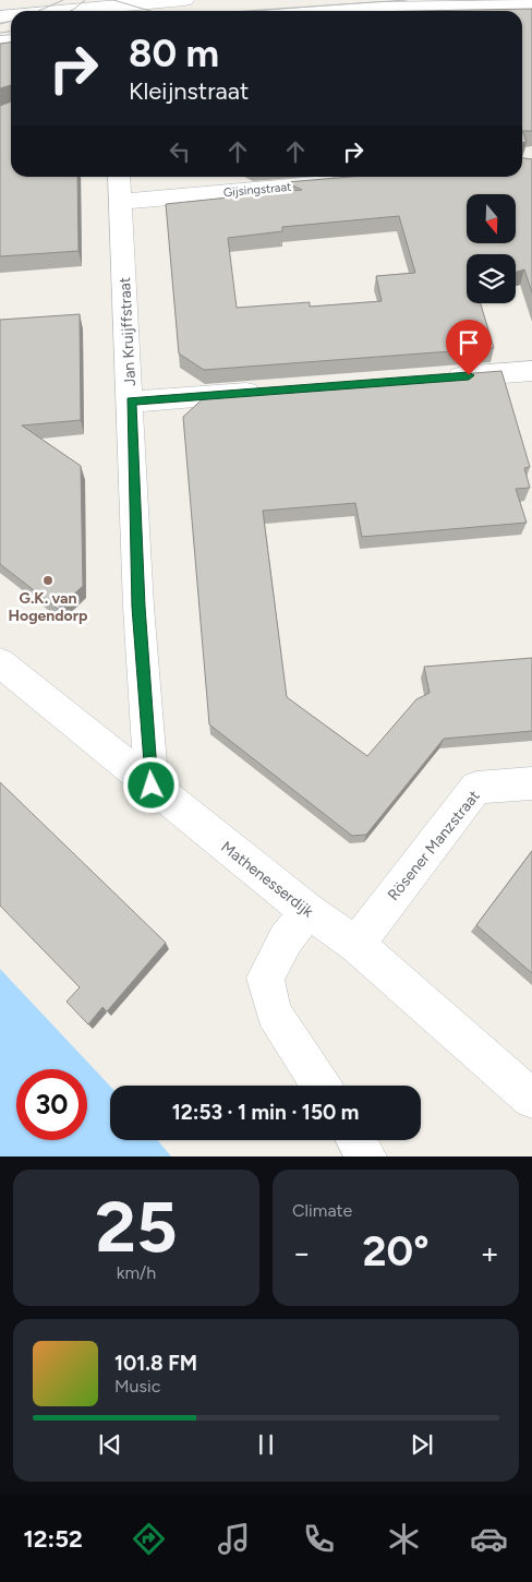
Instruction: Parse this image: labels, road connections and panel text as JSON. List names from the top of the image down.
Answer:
{
  "streets": {
    "street": [
      "Gijsingstraat",
      "Jan Kruijffstraat",
      "Rösener Manzstraat",
      "Mathenesserdijk"
    ]
  },
  "crossings": [
    ["Gijsingstraat", "Jan Kruijffstraat"],
    ["Jan Kruijffstraat", "Mathenesserdijk"],
    ["Rösener Manzstraat", "Mathenesserdijk"]
  ],
  "places": ["G.K. van Hogendorp"],
  "north": "bottom",
  "page": {
    "turn": ["80 m", "Kleijnstraat"],
    "limit": "30",
    "trip": "12:53 · 1 min · 150 m",
    "tile": [
      ["25", "km/h"],
      "Climate"
    ],
    "heat": ["−", "20°", "+"],
    "song": ["101.8 FM", "Music"],
    "tabs": "12:52"
  }
}
